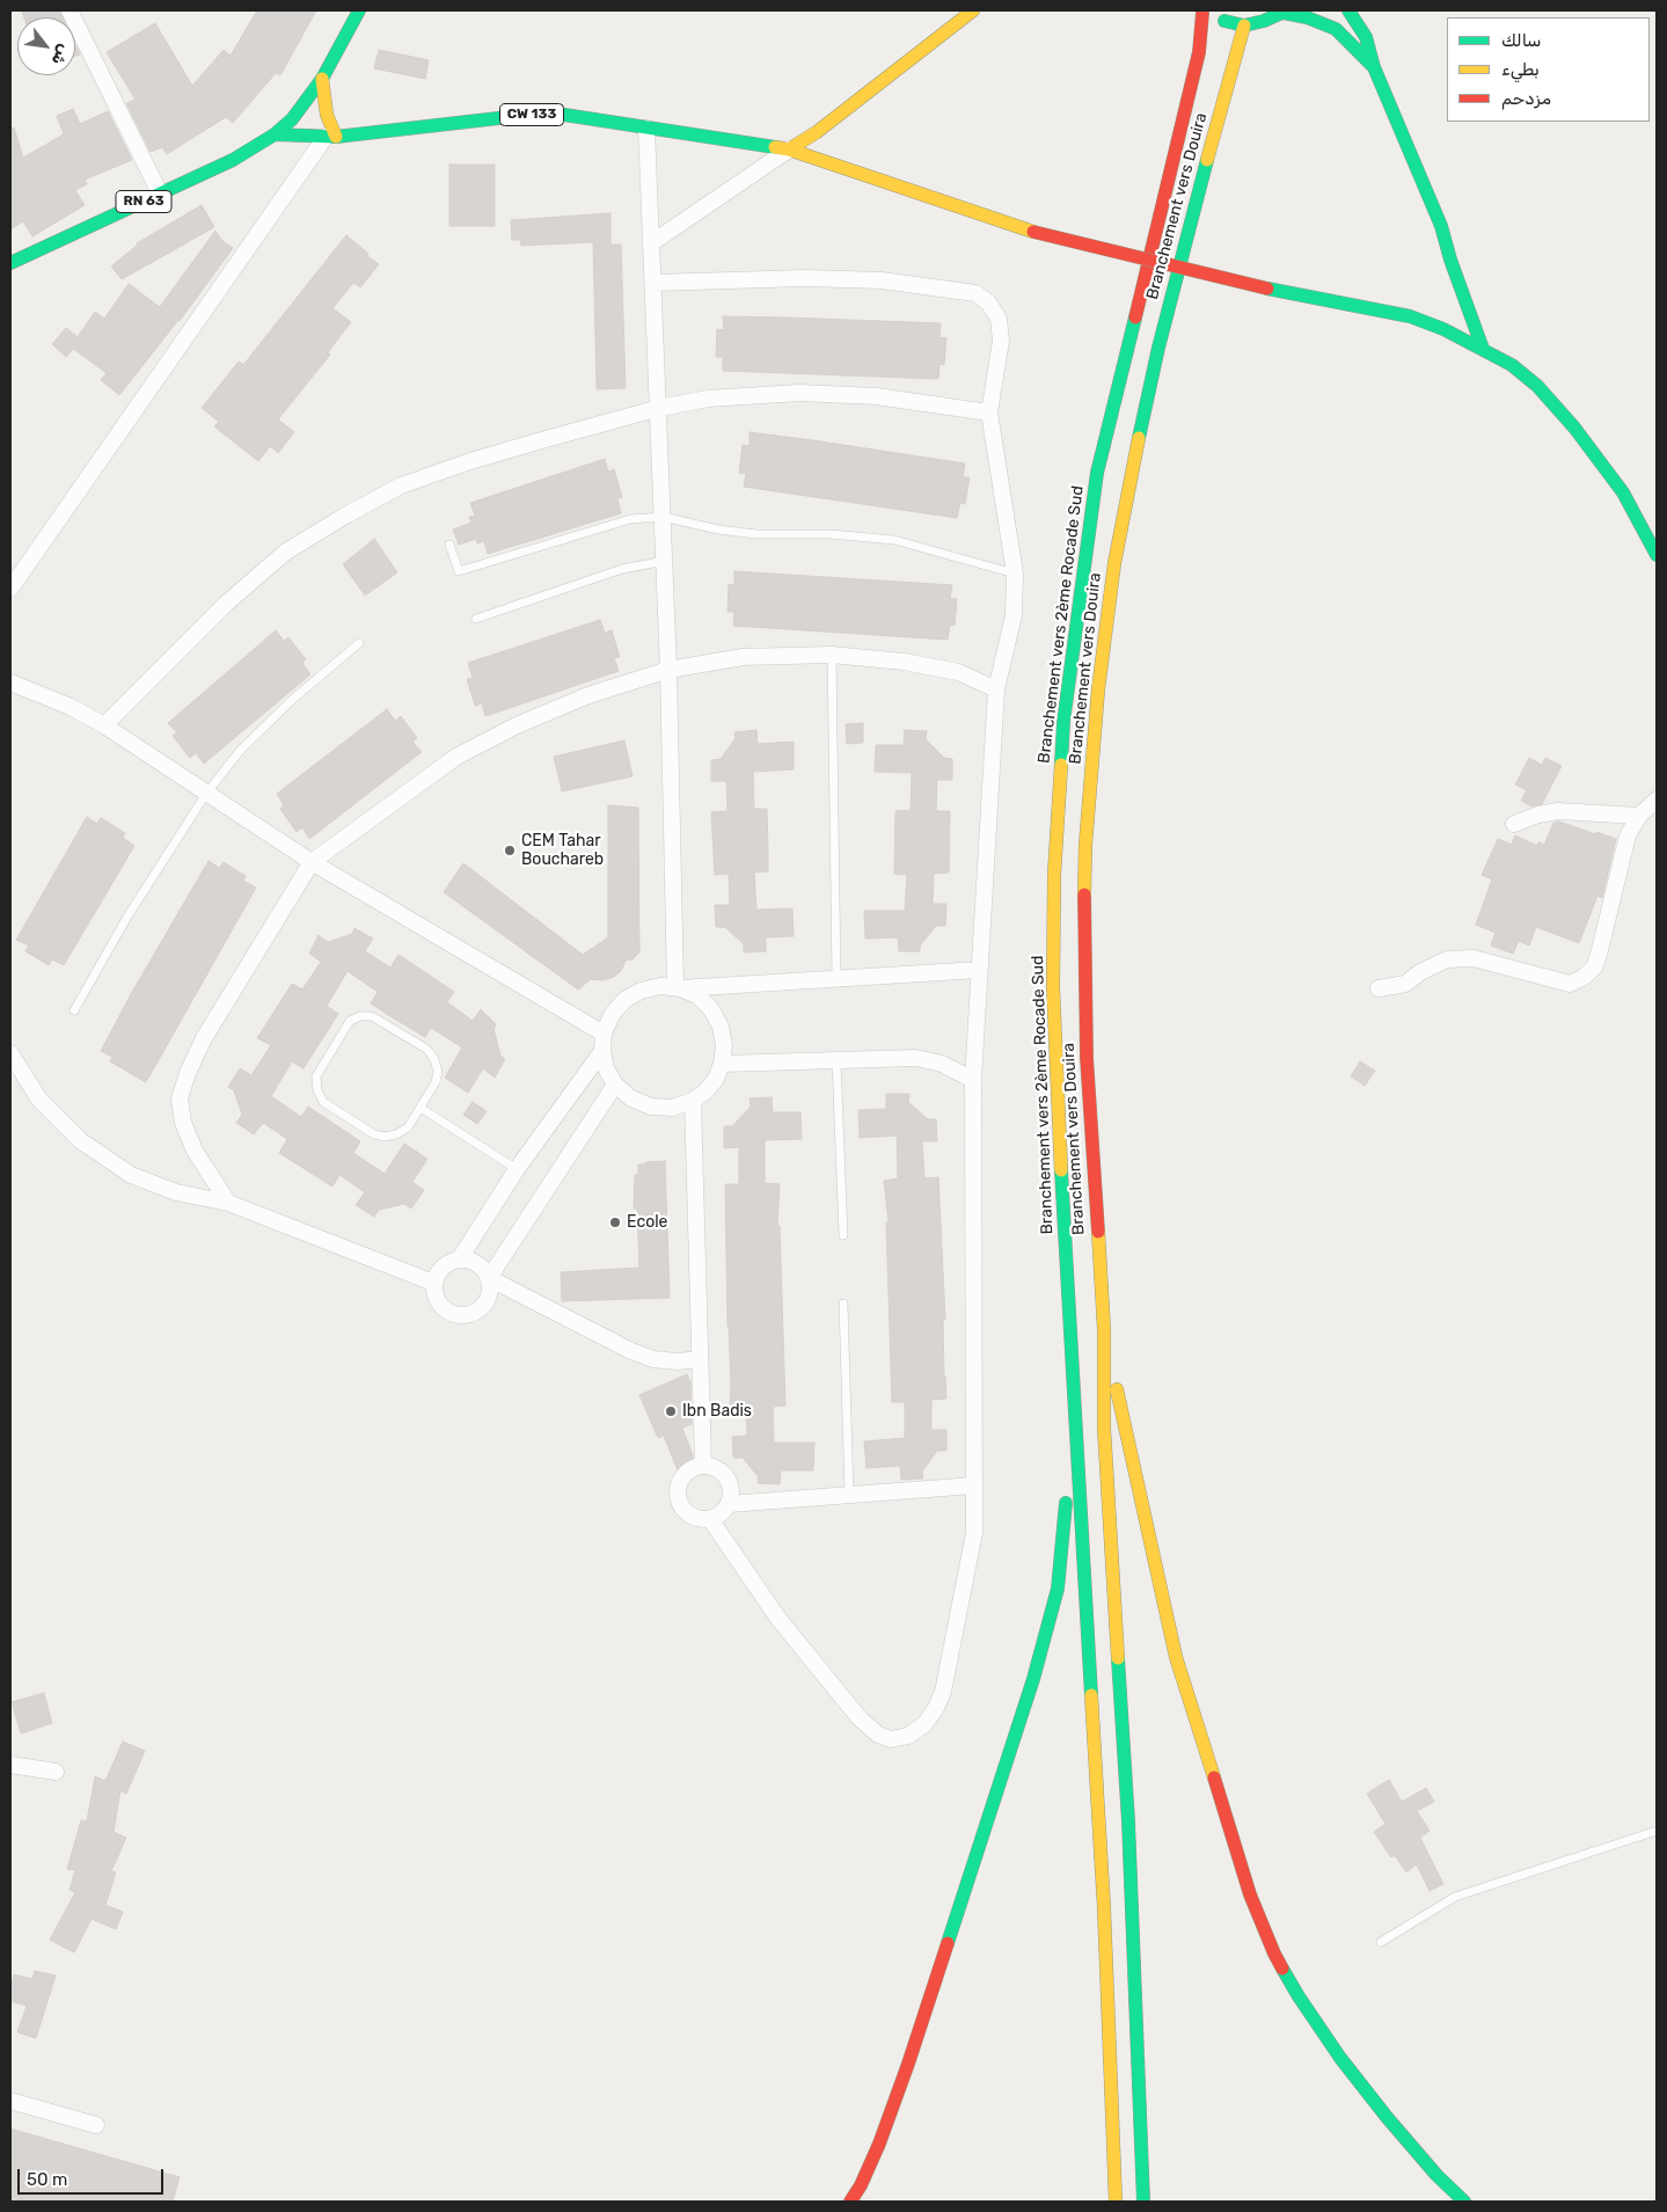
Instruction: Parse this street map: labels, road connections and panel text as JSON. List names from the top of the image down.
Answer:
{
  "streets": {
    "main road": [
      "CW 133",
      "RN 63",
      "Branchement vers Douira",
      "Branchement vers 2ème Rocade Sud"
    ]
  },
  "crossings": [
    ["CW 133", "RN 63"]
  ],
  "places": ["CEM Tahar Bouchareb", "Ecole", "Ibn Badis"],
  "legend": ["سالك", "بطيء", "مزدحم"],
  "scale_bar": "50 m",
  "north": "bottom right"
}
